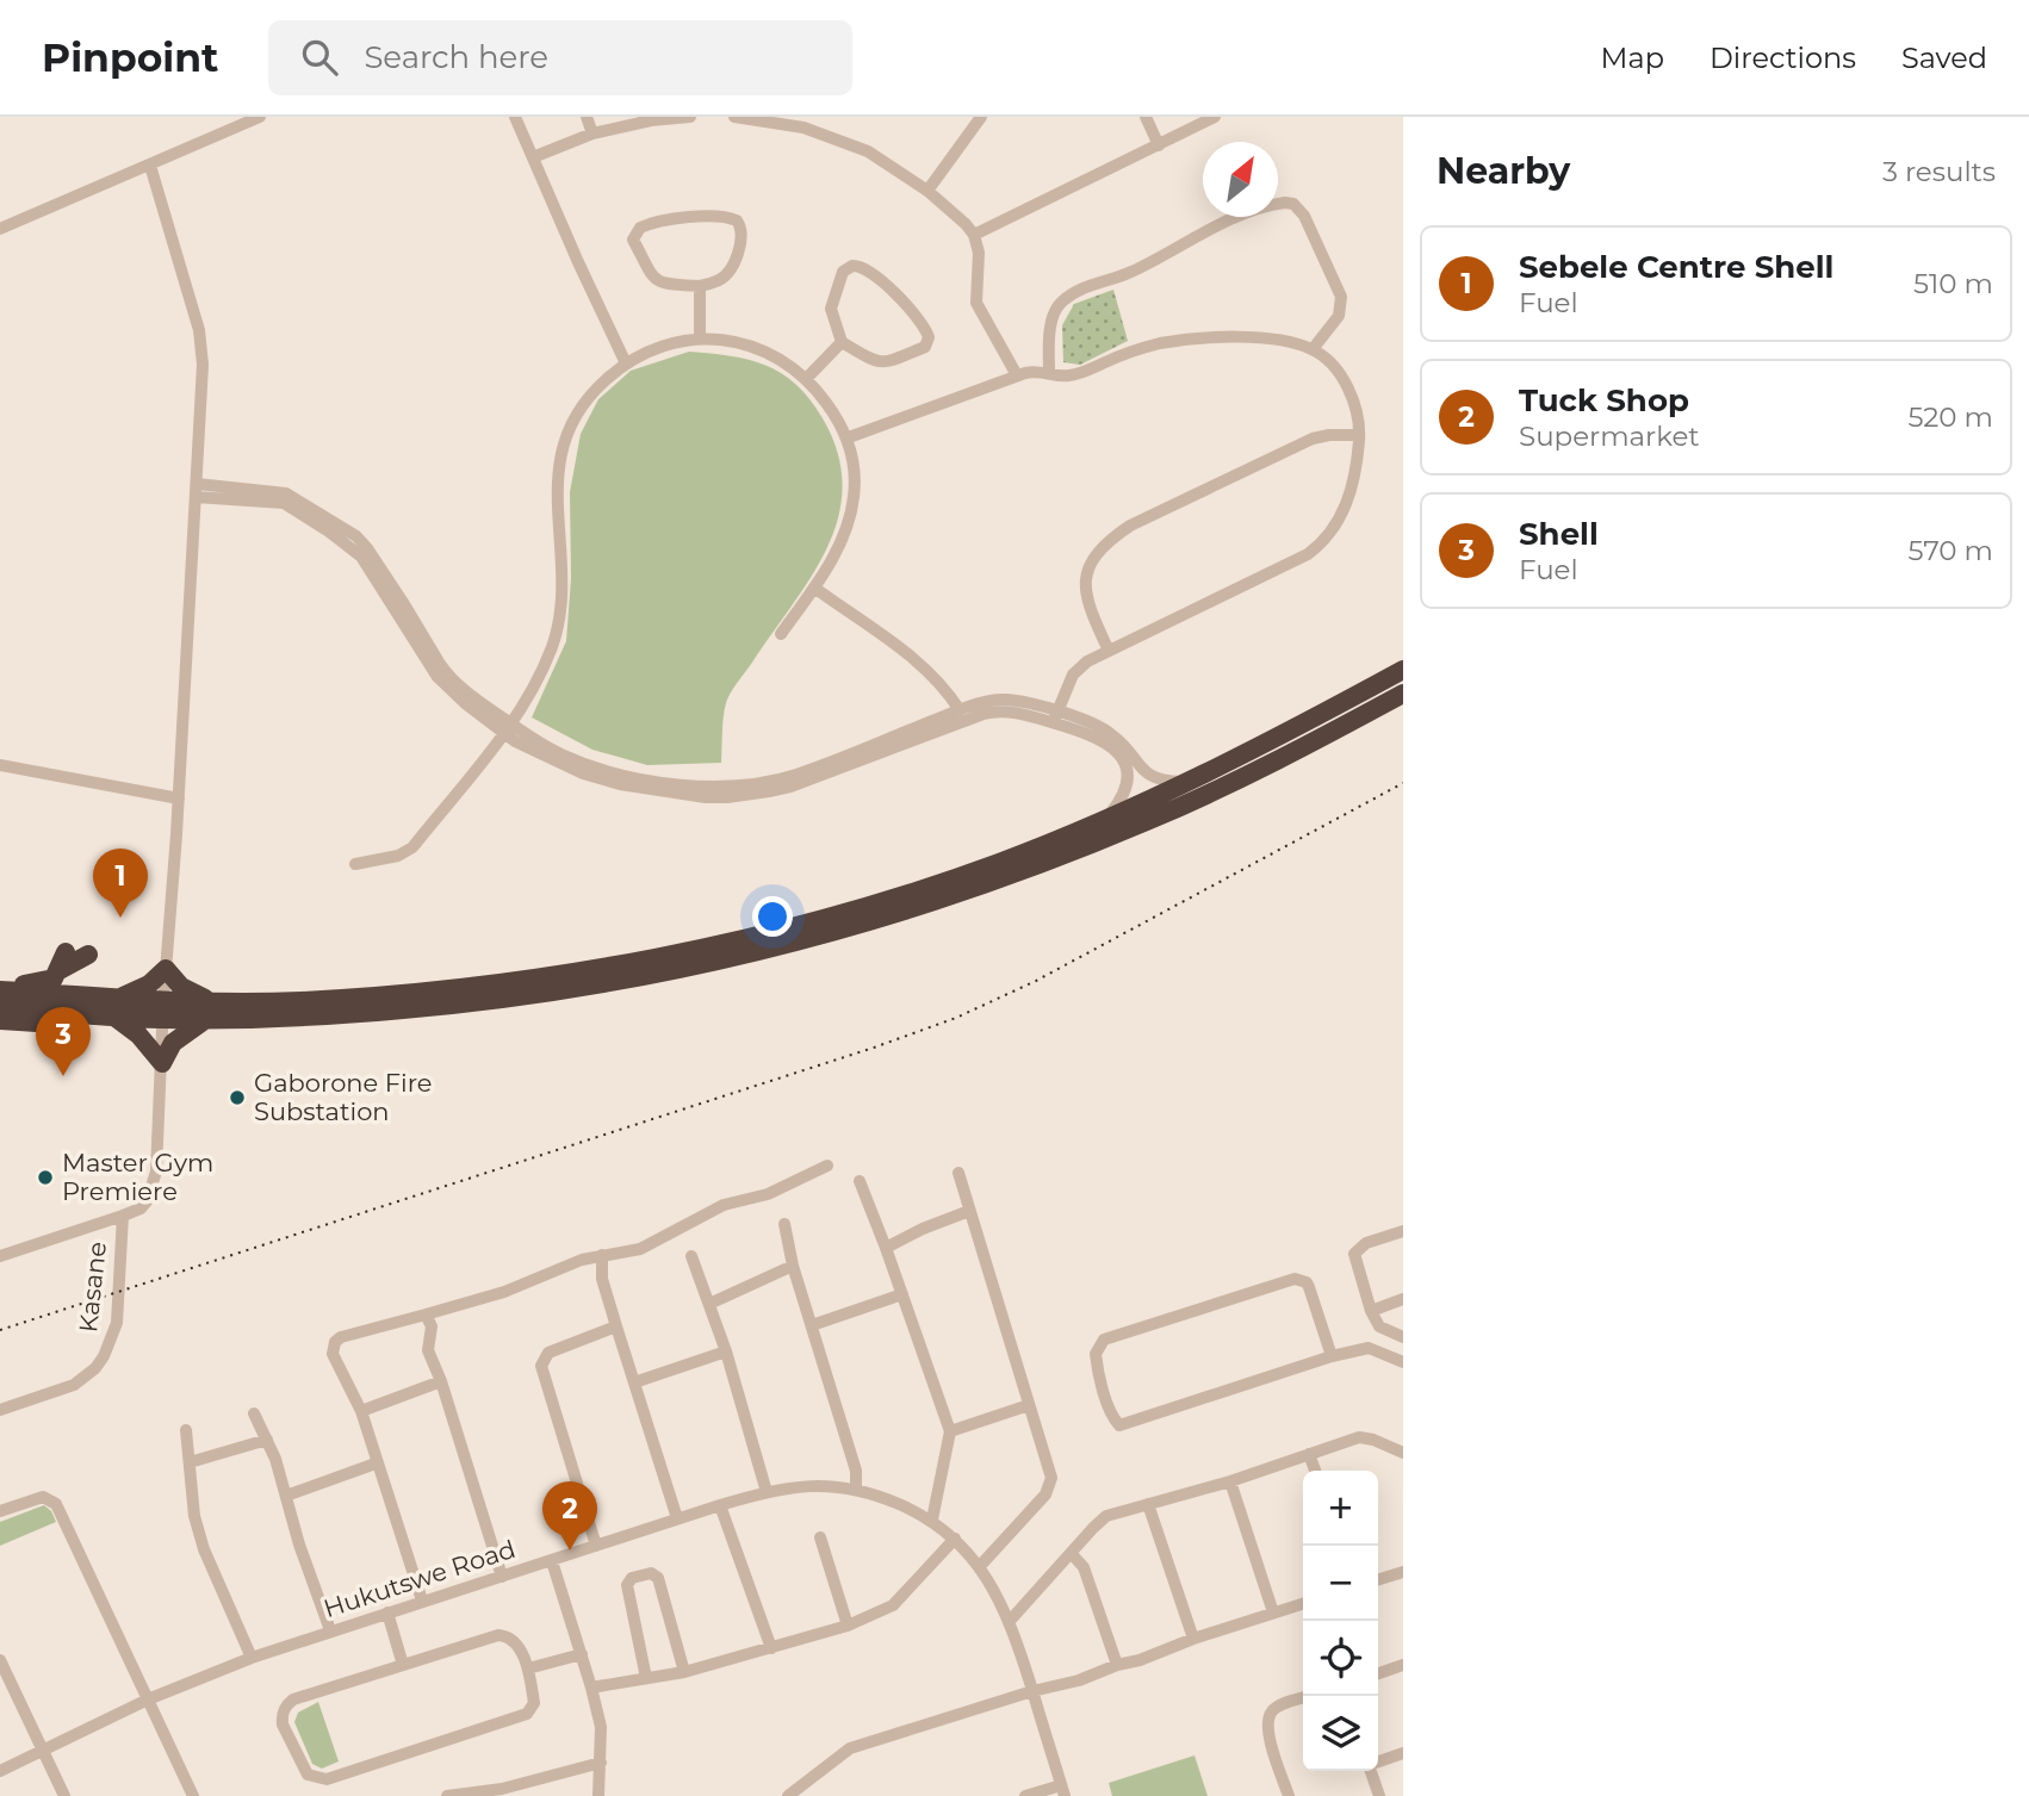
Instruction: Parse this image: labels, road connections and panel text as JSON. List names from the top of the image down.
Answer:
{
  "streets": {
    "street": ["Kasane", "Hukutswe Road"]
  },
  "places": ["Gaborone Fire Substation", "Master Gym Premiere"],
  "north": "top right",
  "page": {
    "header": "Pinpoint",
    "search": "Search here",
    "nav": ["Map", "Directions", "Saved"],
    "heading": ["Nearby", "3 results"],
    "list": [
      {
        "mark": "1",
        "name": "Sebele Centre Shell",
        "note": "Fuel",
        "value": "510 m"
      },
      {
        "mark": "2",
        "name": "Tuck Shop",
        "note": "Supermarket",
        "value": "520 m"
      },
      {
        "mark": "3",
        "name": "Shell",
        "note": "Fuel",
        "value": "570 m"
      }
    ],
    "pins": ["1", "3", "2"],
    "map_buttons": ["+", "−"]
  }
}
